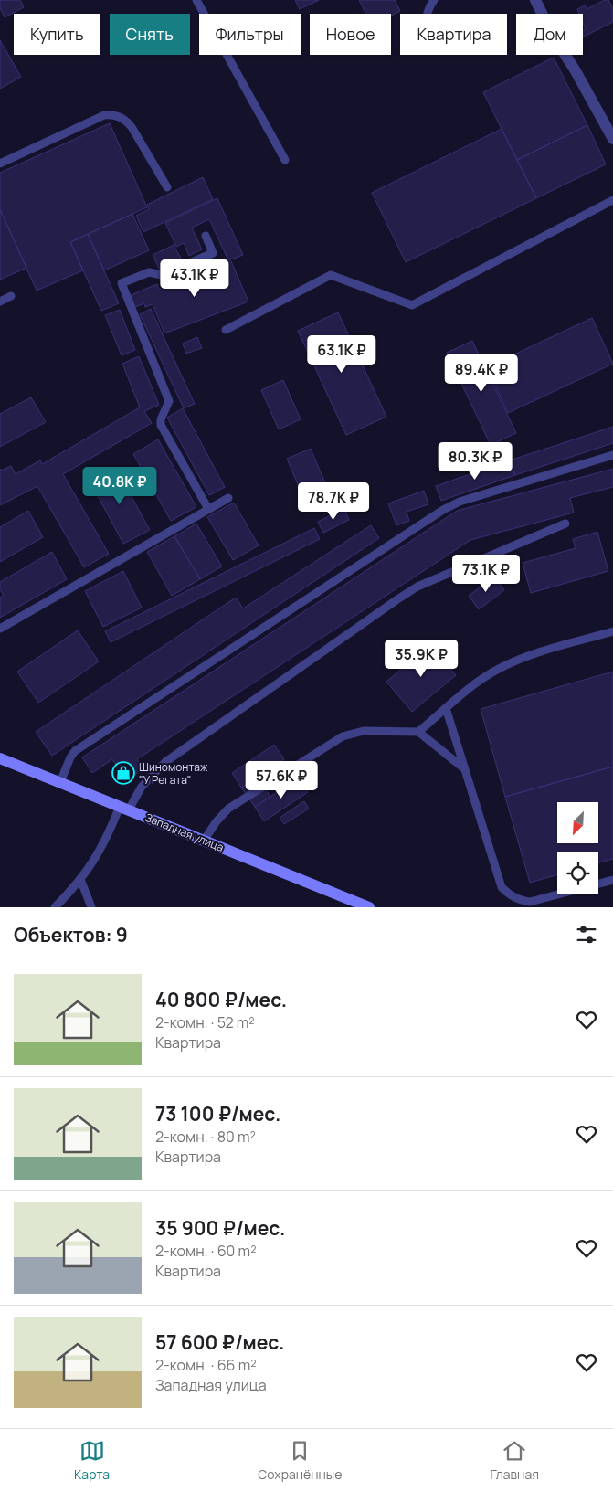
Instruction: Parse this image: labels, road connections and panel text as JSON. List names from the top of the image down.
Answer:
{
  "streets": {
    "street": ["Западная улица"]
  },
  "places": {
    "shop": ["Шиномонтаж \"У Регата\""]
  },
  "north": "bottom left",
  "page": {
    "chip": [
      "Купить",
      "Снять",
      "Фильтры",
      "Новое",
      "Квартира",
      "Дом"
    ],
    "price": [
      "43.1K ₽",
      "63.1K ₽",
      "89.4K ₽",
      "80.3K ₽",
      "40.8K ₽",
      "78.7K ₽",
      "73.1K ₽",
      "35.9K ₽",
      "57.6K ₽"
    ],
    "heading": "Объектов: 9",
    "list": [
      {
        "name": "40 800 ₽/мес.",
        "note": "2-комн. · 52 m² · Квартира"
      },
      {
        "name": "73 100 ₽/мес.",
        "note": "2-комн. · 80 m² · Квартира"
      },
      {
        "name": "35 900 ₽/мес.",
        "note": "2-комн. · 60 m² · Квартира"
      },
      {
        "name": "57 600 ₽/мес.",
        "note": "2-комн. · 66 m² · Западная улица"
      }
    ],
    "tabs": ["Карта", "Сохранённые", "Главная"]
  }
}
